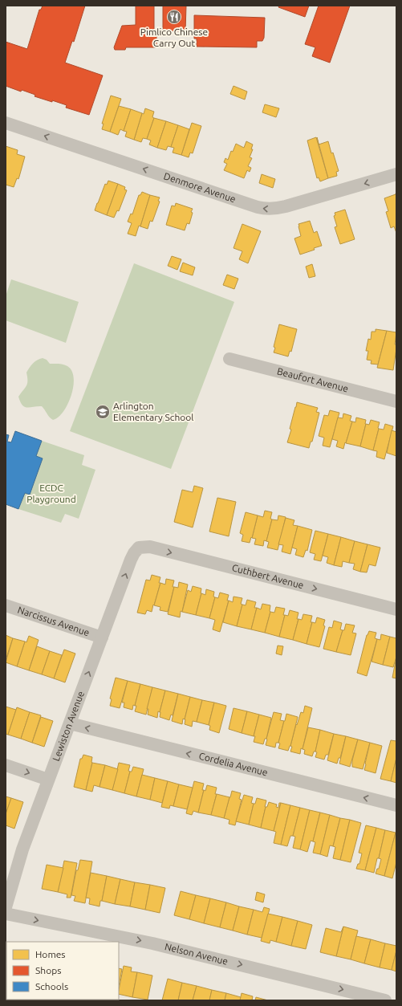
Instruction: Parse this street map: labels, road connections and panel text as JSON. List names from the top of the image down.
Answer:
{
  "streets": {
    "street": [
      "Denmore Avenue",
      "Beaufort Avenue",
      "Cuthbert Avenue",
      "Narcissus Avenue",
      "Lewiston Avenue",
      "Cordelia Avenue",
      "Nelson Avenue"
    ]
  },
  "crossings": [
    ["Cuthbert Avenue", "Lewiston Avenue"],
    ["Narcissus Avenue", "Lewiston Avenue"],
    ["Lewiston Avenue", "Cordelia Avenue"]
  ],
  "one_way": [
    "Denmore Avenue",
    "Cuthbert Avenue",
    "Lewiston Avenue",
    "Cordelia Avenue",
    "Nelson Avenue"
  ],
  "parks": ["ECDC Playground"],
  "places": {
    "restaurant": ["Pimlico Chinese Carry Out"],
    "school or university": ["Arlington Elementary School"]
  },
  "legend": ["Homes", "Shops", "Schools"]
}
